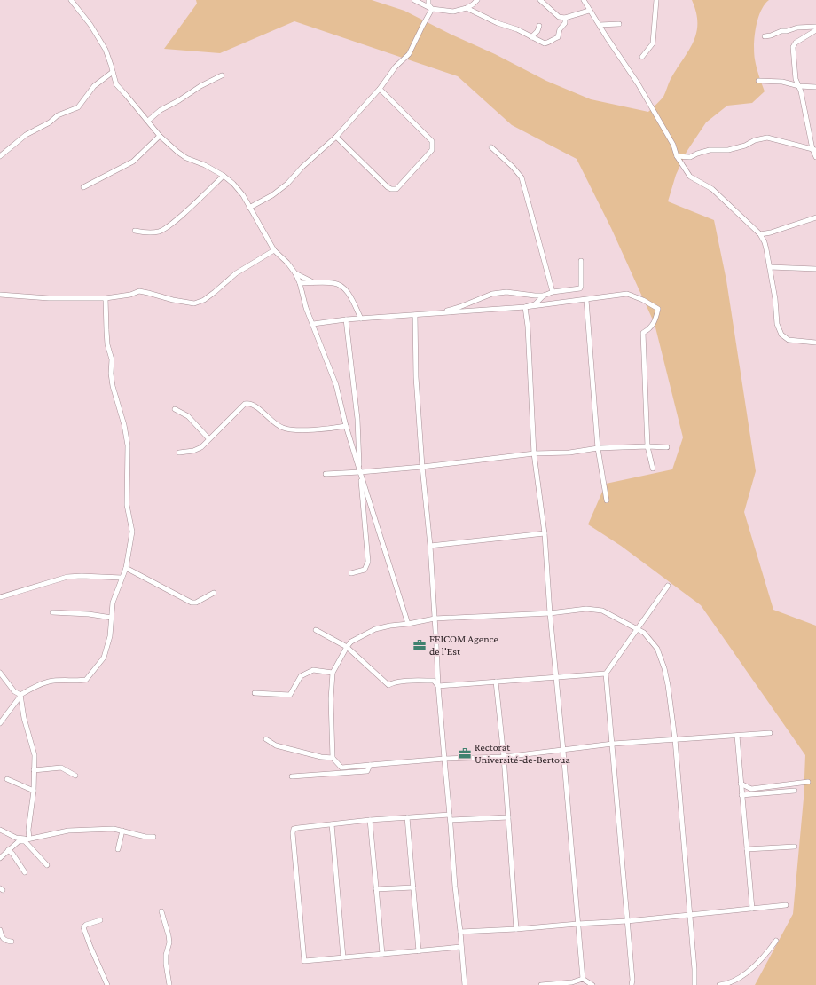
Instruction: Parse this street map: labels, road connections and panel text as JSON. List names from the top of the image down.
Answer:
{
  "places": {
    "office": ["FEICOM Agence de l'Est", "Rectorat Université-de-Bertoua"]
  }
}
